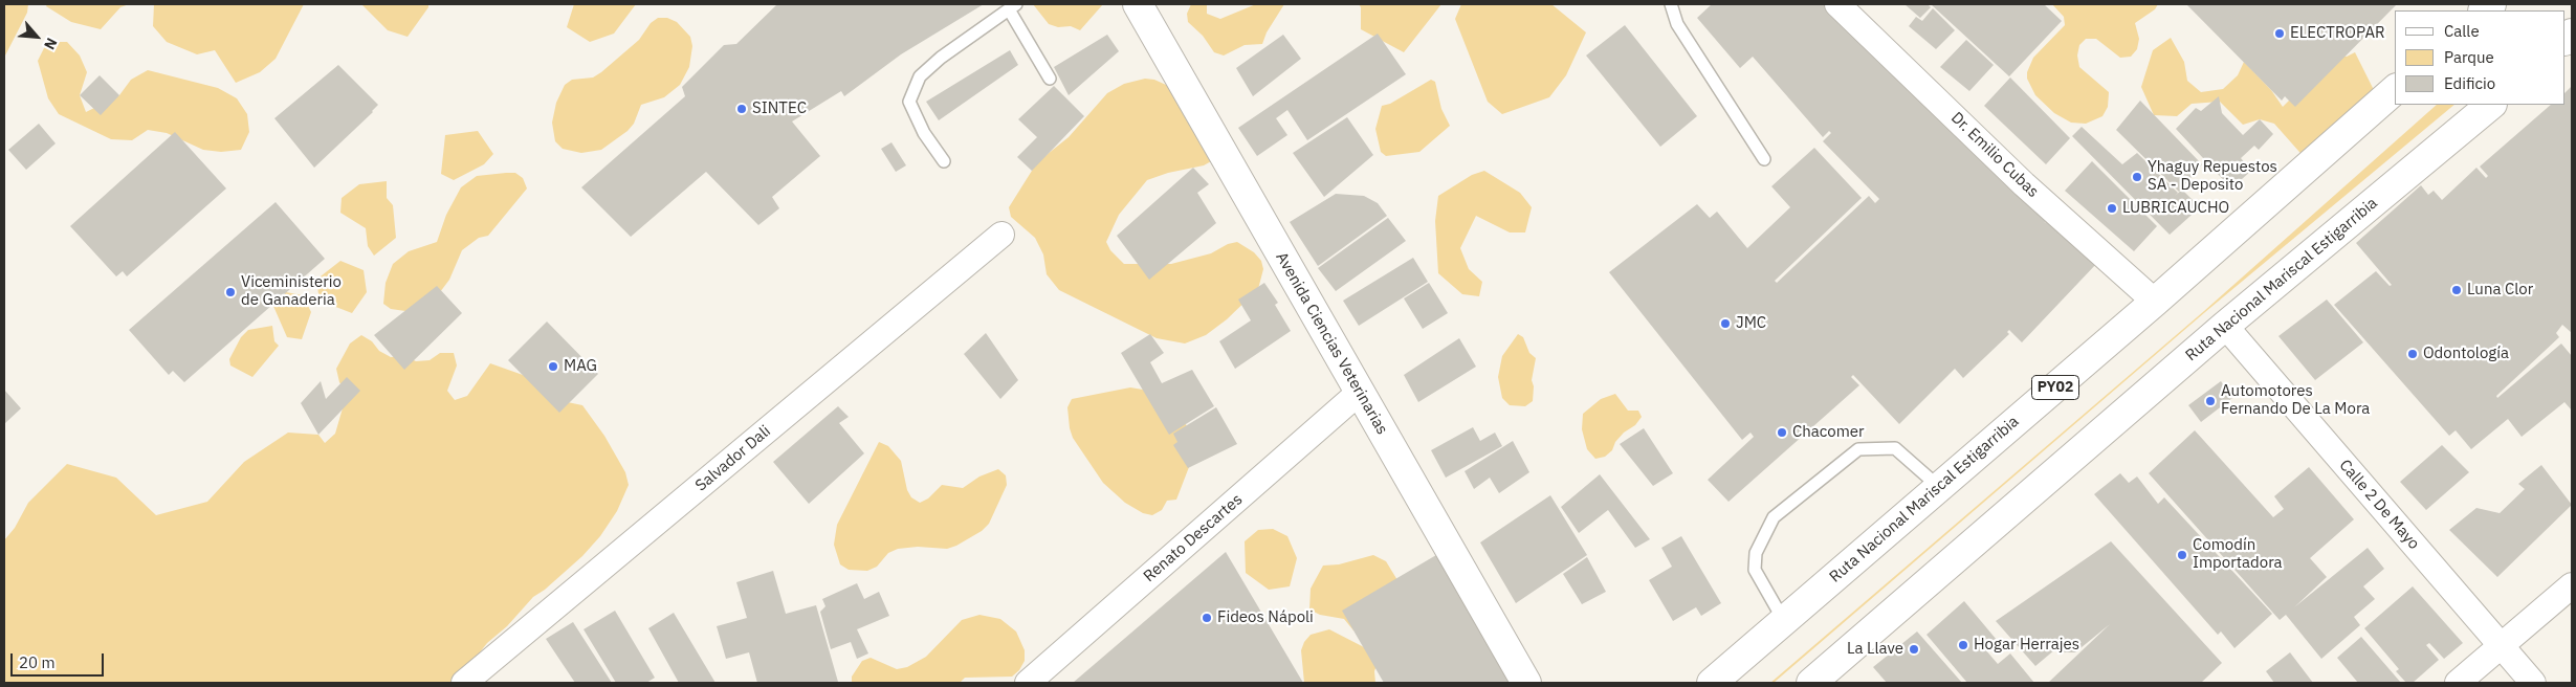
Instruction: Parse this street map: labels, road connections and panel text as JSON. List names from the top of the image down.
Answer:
{
  "streets": {
    "main road": ["Ruta Nacional Mariscal Estigarribia", "Avenida Ciencias Veterinarias", "PY02"],
    "street": [
      "Dr. Emilio Cubas",
      "Salvador Dali",
      "Calle 2 De Mayo",
      "Renato Descartes"
    ]
  },
  "crossings": [
    ["Dr. Emilio Cubas", "Ruta Nacional Mariscal Estigarribia"],
    ["Ruta Nacional Mariscal Estigarribia", "Calle 2 De Mayo"],
    ["Avenida Ciencias Veterinarias", "Renato Descartes"]
  ],
  "places": [
    "ELECTROPAR",
    "SINTEC",
    "Yhaguy Repuestos SA - Deposito",
    "LUBRICAUCHO",
    "Luna Clor",
    "Viceministerio de Ganaderia",
    "JMC",
    "Odontología",
    "MAG",
    "Automotores Fernando De La Mora",
    "Chacomer",
    "Comodín Importadora",
    "Fideos Nápoli",
    "Hogar Herrajes",
    "La Llave"
  ],
  "legend": ["Calle", "Parque", "Edificio"],
  "scale_bar": "20 m",
  "north": "bottom right"
}
